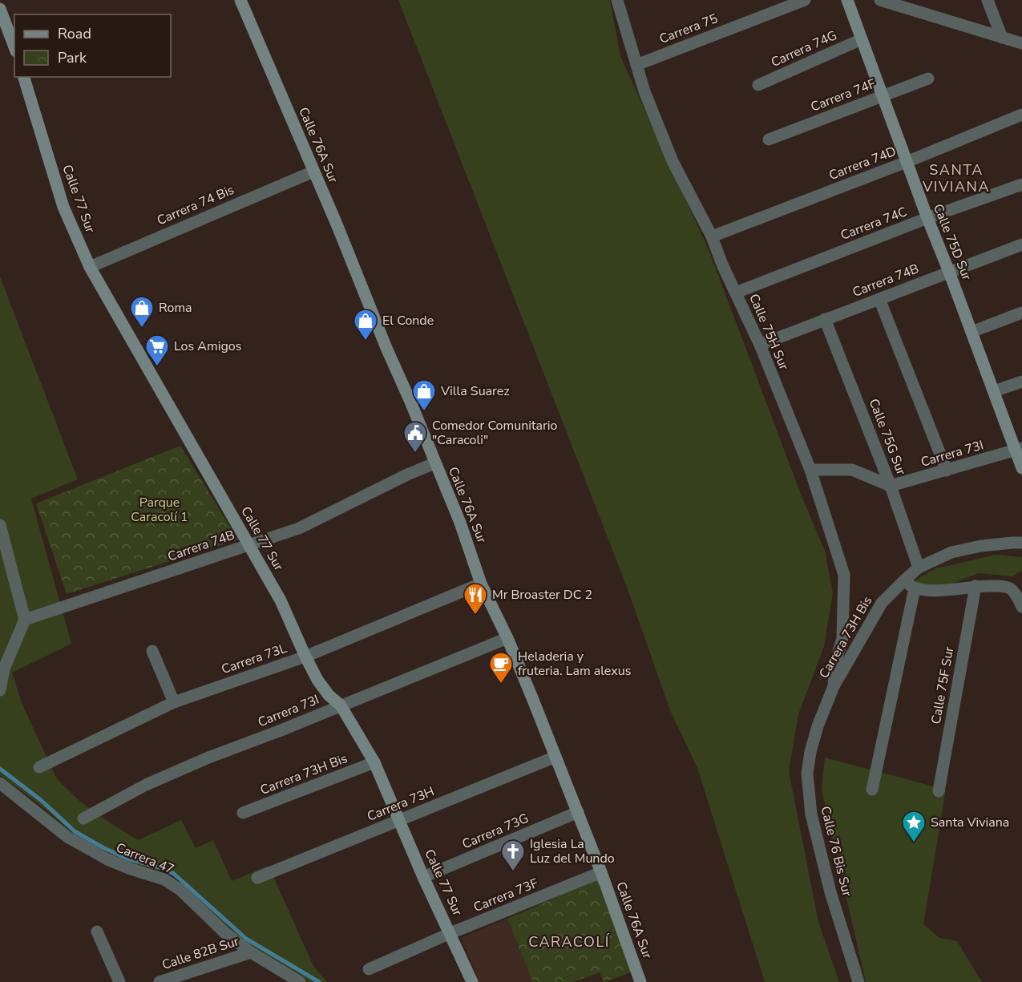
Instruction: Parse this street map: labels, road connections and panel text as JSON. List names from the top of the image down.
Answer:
{
  "streets": {
    "street": [
      "Carrera 75",
      "Carrera 74G",
      "Carrera 74F",
      "Calle 76A Sur",
      "Carrera 74D",
      "Calle 77 Sur",
      "Carrera 74 Bis",
      "Carrera 74C",
      "Calle 75D Sur",
      "Carrera 74B",
      "Calle 75H Sur",
      "Calle 75G Sur",
      "Carrera 73I",
      "Carrera 73H Bis",
      "Carrera 73L",
      "Calle 75F Sur",
      "Carrera 73H",
      "Carrera 73G",
      "Calle 76 Bis Sur",
      "Carrera 47",
      "Carrera 73F",
      "Calle 82B Sur"
    ]
  },
  "crossings": [
    ["Carrera 75", "Calle 75H Sur"],
    ["Carrera 74G", "Calle 75D Sur"],
    ["Carrera 74F", "Calle 75D Sur"],
    ["Calle 76A Sur", "Carrera 74 Bis"],
    ["Calle 76A Sur", "Carrera 74B"],
    ["Calle 76A Sur", "Carrera 73I"],
    ["Calle 76A Sur", "Carrera 73L"],
    ["Calle 76A Sur", "Carrera 73H"],
    ["Calle 76A Sur", "Carrera 73G"],
    ["Calle 76A Sur", "Carrera 73F"],
    ["Carrera 74D", "Calle 75D Sur"],
    ["Carrera 74D", "Calle 75H Sur"],
    ["Calle 77 Sur", "Carrera 74 Bis"],
    ["Calle 77 Sur", "Carrera 74B"],
    ["Calle 77 Sur", "Carrera 73I"],
    ["Calle 77 Sur", "Carrera 73H Bis"],
    ["Calle 77 Sur", "Carrera 73L"],
    ["Calle 77 Sur", "Carrera 73H"],
    ["Calle 77 Sur", "Carrera 73G"],
    ["Calle 77 Sur", "Carrera 73F"],
    ["Carrera 74C", "Calle 75D Sur"],
    ["Carrera 74C", "Calle 75H Sur"],
    ["Calle 75D Sur", "Carrera 74B"],
    ["Calle 75D Sur", "Carrera 73I"],
    ["Carrera 74B", "Calle 75H Sur"],
    ["Carrera 74B", "Calle 75G Sur"],
    ["Calle 75H Sur", "Carrera 73H Bis"],
    ["Calle 75G Sur", "Carrera 73I"],
    ["Calle 75G Sur", "Carrera 73H Bis"],
    ["Carrera 73H Bis", "Calle 76 Bis Sur"],
    ["Carrera 47", "Calle 82B Sur"]
  ],
  "districts": ["SANTA VIVIANA", "CARACOLÍ"],
  "parks": ["Parque Caracolí 1"],
  "places": {
    "shop": ["Roma", "El Conde", "Villa Suarez"],
    "supermarket": ["Los Amigos"],
    "public building": ["Comedor Comunitario \"Caracoli\""],
    "restaurant": ["Mr Broaster DC 2"],
    "cafe": ["Heladeria y fruteria. Lam alexus"],
    "place": ["Santa Viviana"],
    "church": ["Iglesia La Luz del Mundo"]
  },
  "legend": ["Road", "Park"]
}
